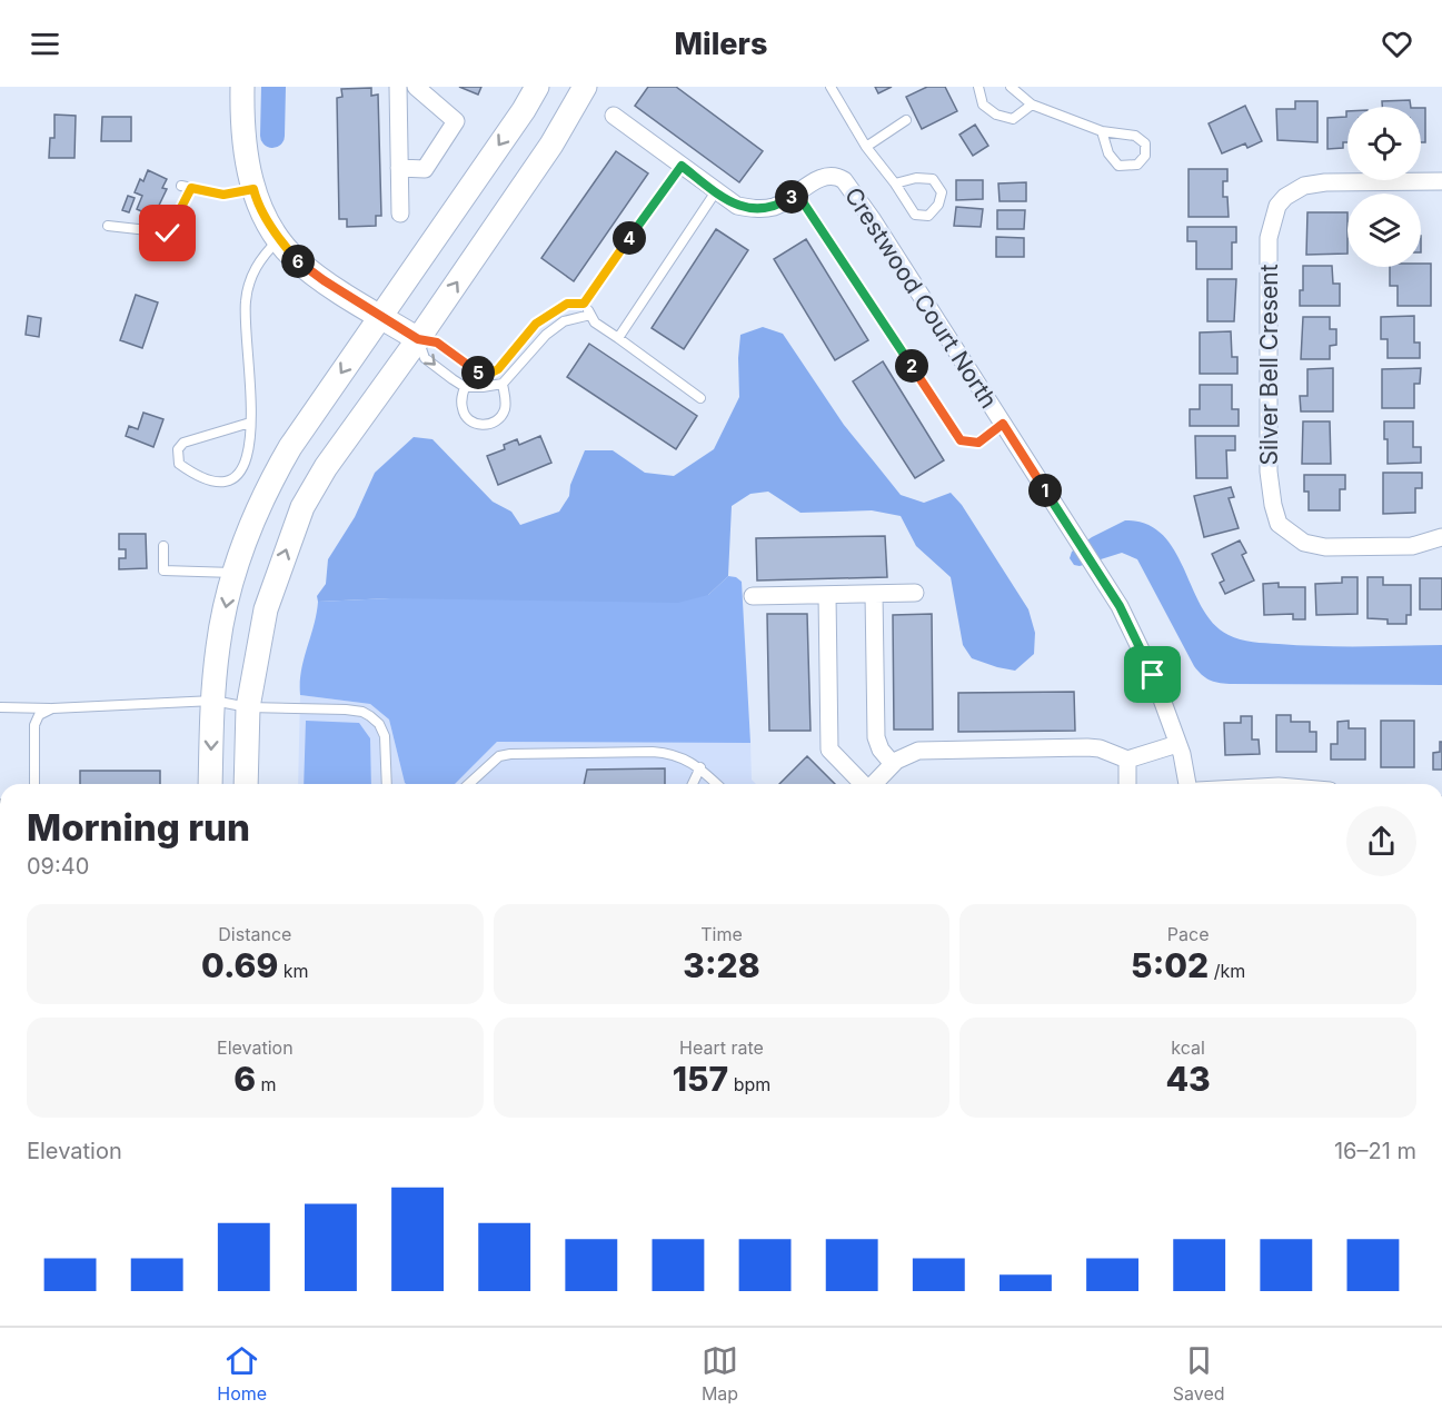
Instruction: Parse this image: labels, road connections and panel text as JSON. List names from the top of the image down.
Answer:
{
  "streets": {
    "street": ["Crestwood Court North", "Silver Bell Cresent"]
  },
  "page": {
    "header": "Milers",
    "pins": [
      "3",
      "4",
      "6",
      "2",
      "5",
      "1"
    ],
    "heading": ["Morning run", "09:40"],
    "stats": [
      ["Distance", "0.69 km"],
      ["Time", "3:28"],
      ["Pace", "5:02 /km"],
      ["Elevation", "6 m"],
      ["Heart rate", "157 bpm"],
      ["kcal", "43"]
    ],
    "chart": ["Elevation", "16–21 m"],
    "tabs": ["Home", "Map", "Saved"]
  }
}
